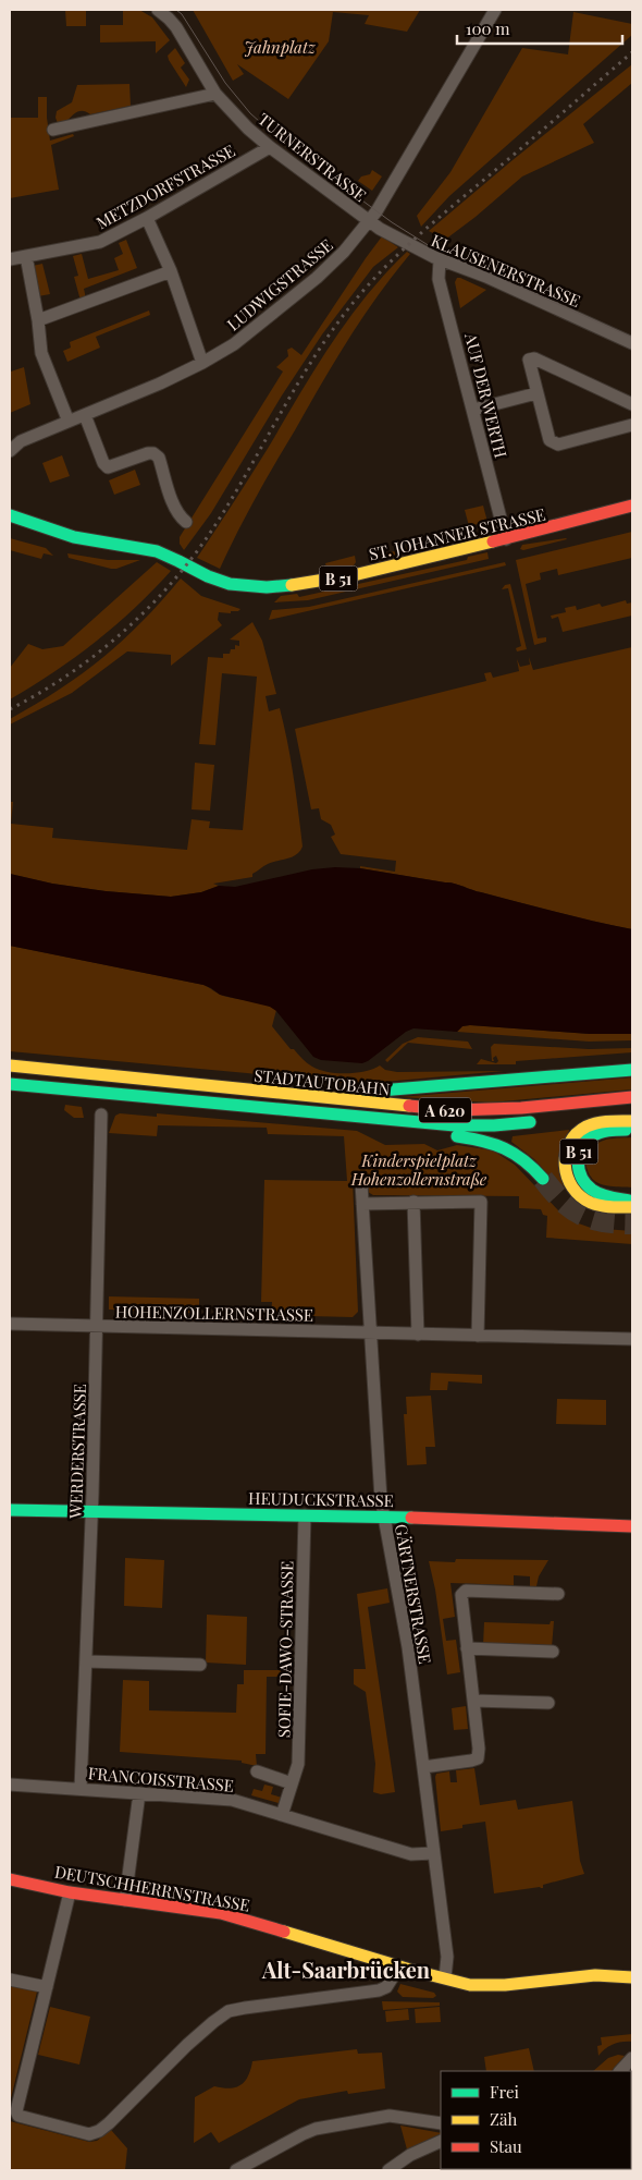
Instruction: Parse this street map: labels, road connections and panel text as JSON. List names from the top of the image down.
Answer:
{
  "streets": {
    "main road": [
      "ST. JOHANNER STRASSE",
      "B 51",
      "STADTAUTOBAHN",
      "A 620",
      "HEUDUCKSTRASSE",
      "DEUTSCHHERRNSTRASSE"
    ],
    "street": [
      "TURNERSTRASSE",
      "METZDORFSTRASSE",
      "KLAUSENERSTRASSE",
      "LUDWIGSTRASSE",
      "AUF DER WERTH",
      "HOHENZOLLERNSTRASSE",
      "WERDERSTRASSE",
      "GÄRTNERSTRASSE",
      "SOFIE-DAWO-STRASSE",
      "FRANCOISSTRASSE"
    ]
  },
  "crossings": [
    ["TURNERSTRASSE", "METZDORFSTRASSE"],
    ["TURNERSTRASSE", "KLAUSENERSTRASSE"],
    ["TURNERSTRASSE", "LUDWIGSTRASSE"],
    ["KLAUSENERSTRASSE", "LUDWIGSTRASSE"],
    ["KLAUSENERSTRASSE", "AUF DER WERTH"],
    ["AUF DER WERTH", "ST. JOHANNER STRASSE"],
    ["HOHENZOLLERNSTRASSE", "WERDERSTRASSE"],
    ["HOHENZOLLERNSTRASSE", "GÄRTNERSTRASSE"],
    ["WERDERSTRASSE", "HEUDUCKSTRASSE"],
    ["WERDERSTRASSE", "FRANCOISSTRASSE"],
    ["HEUDUCKSTRASSE", "GÄRTNERSTRASSE"],
    ["HEUDUCKSTRASSE", "SOFIE-DAWO-STRASSE"],
    ["GÄRTNERSTRASSE", "FRANCOISSTRASSE"],
    ["GÄRTNERSTRASSE", "DEUTSCHHERRNSTRASSE"],
    ["SOFIE-DAWO-STRASSE", "FRANCOISSTRASSE"]
  ],
  "districts": ["Alt-Saarbrücken"],
  "parks": ["Jahnplatz", "Kinderspielplatz Hohenzollernstraße"],
  "legend": ["Frei", "Zäh", "Stau"],
  "scale_bar": "100 m"
}
